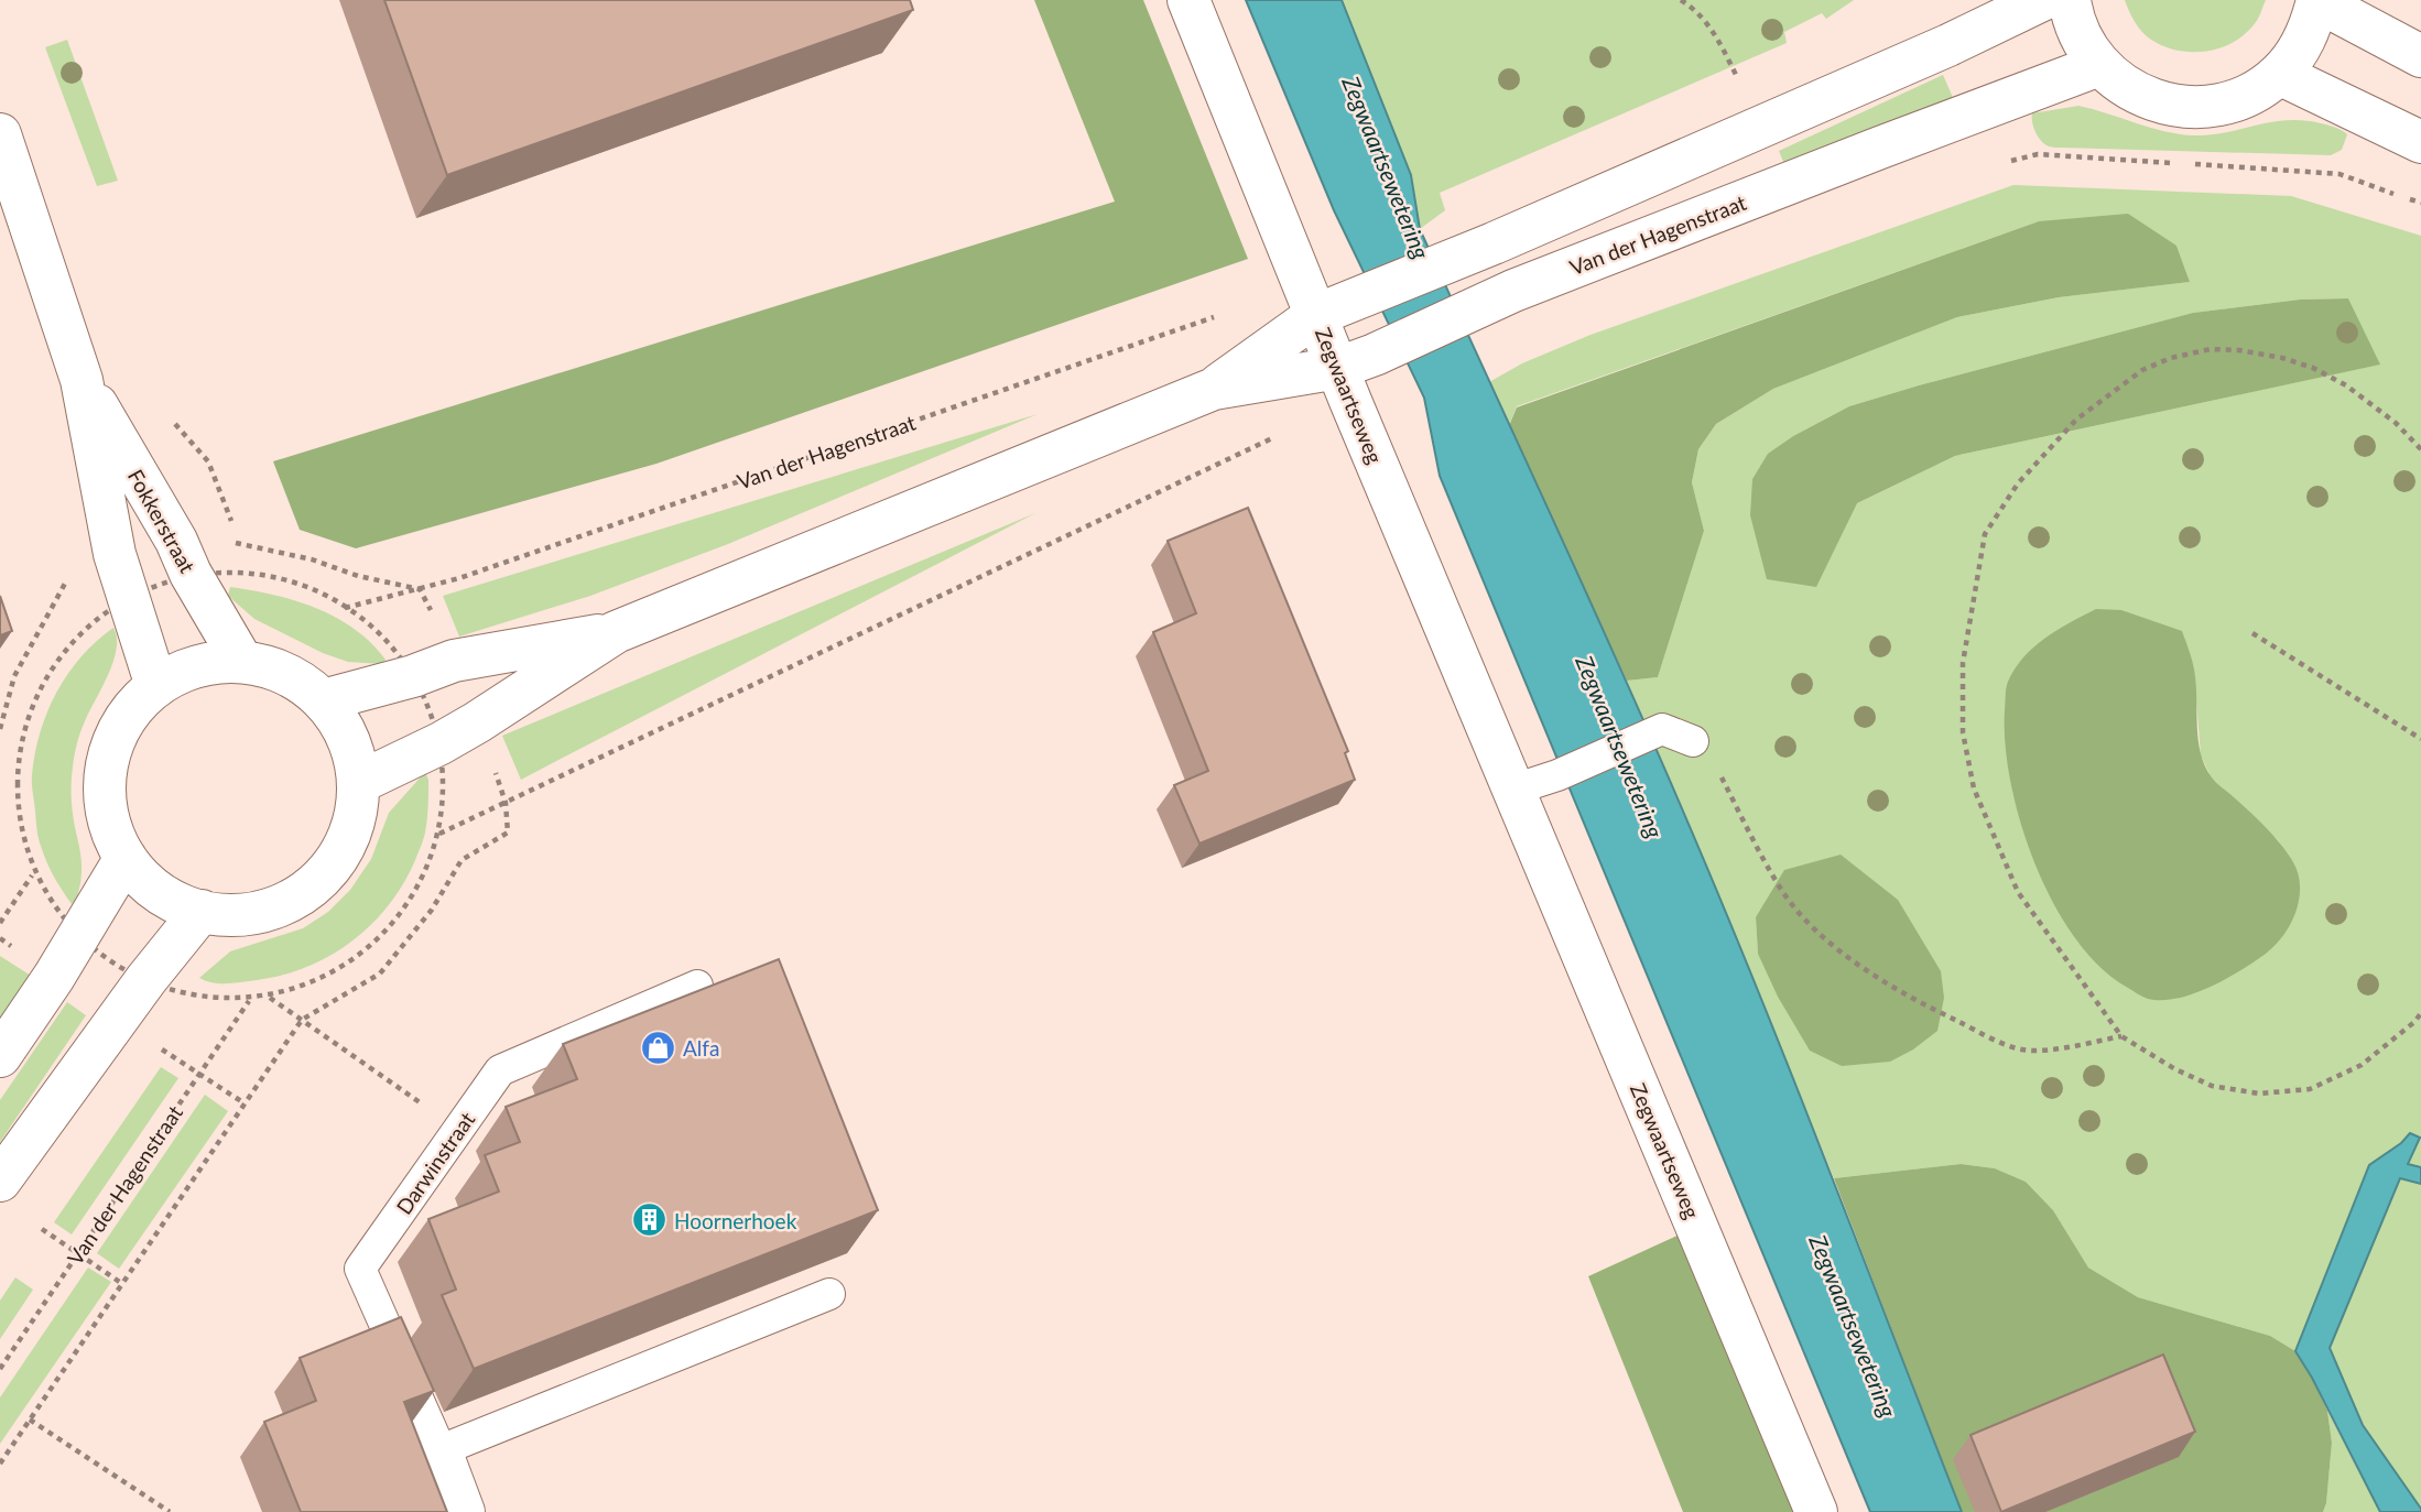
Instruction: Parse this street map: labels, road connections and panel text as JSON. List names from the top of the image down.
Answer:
{
  "streets": {
    "street": [
      "Van der Hagenstraat",
      "Zegwaartseweg",
      "Fokkerstraat",
      "Darwinstraat"
    ]
  },
  "crossings": [
    ["Van der Hagenstraat", "Zegwaartseweg"],
    ["Van der Hagenstraat", "Fokkerstraat"]
  ],
  "water": ["Zegwaartsewetering"],
  "places": {
    "shop": ["Alfa"],
    "building": ["Hoornerhoek"]
  }
}
